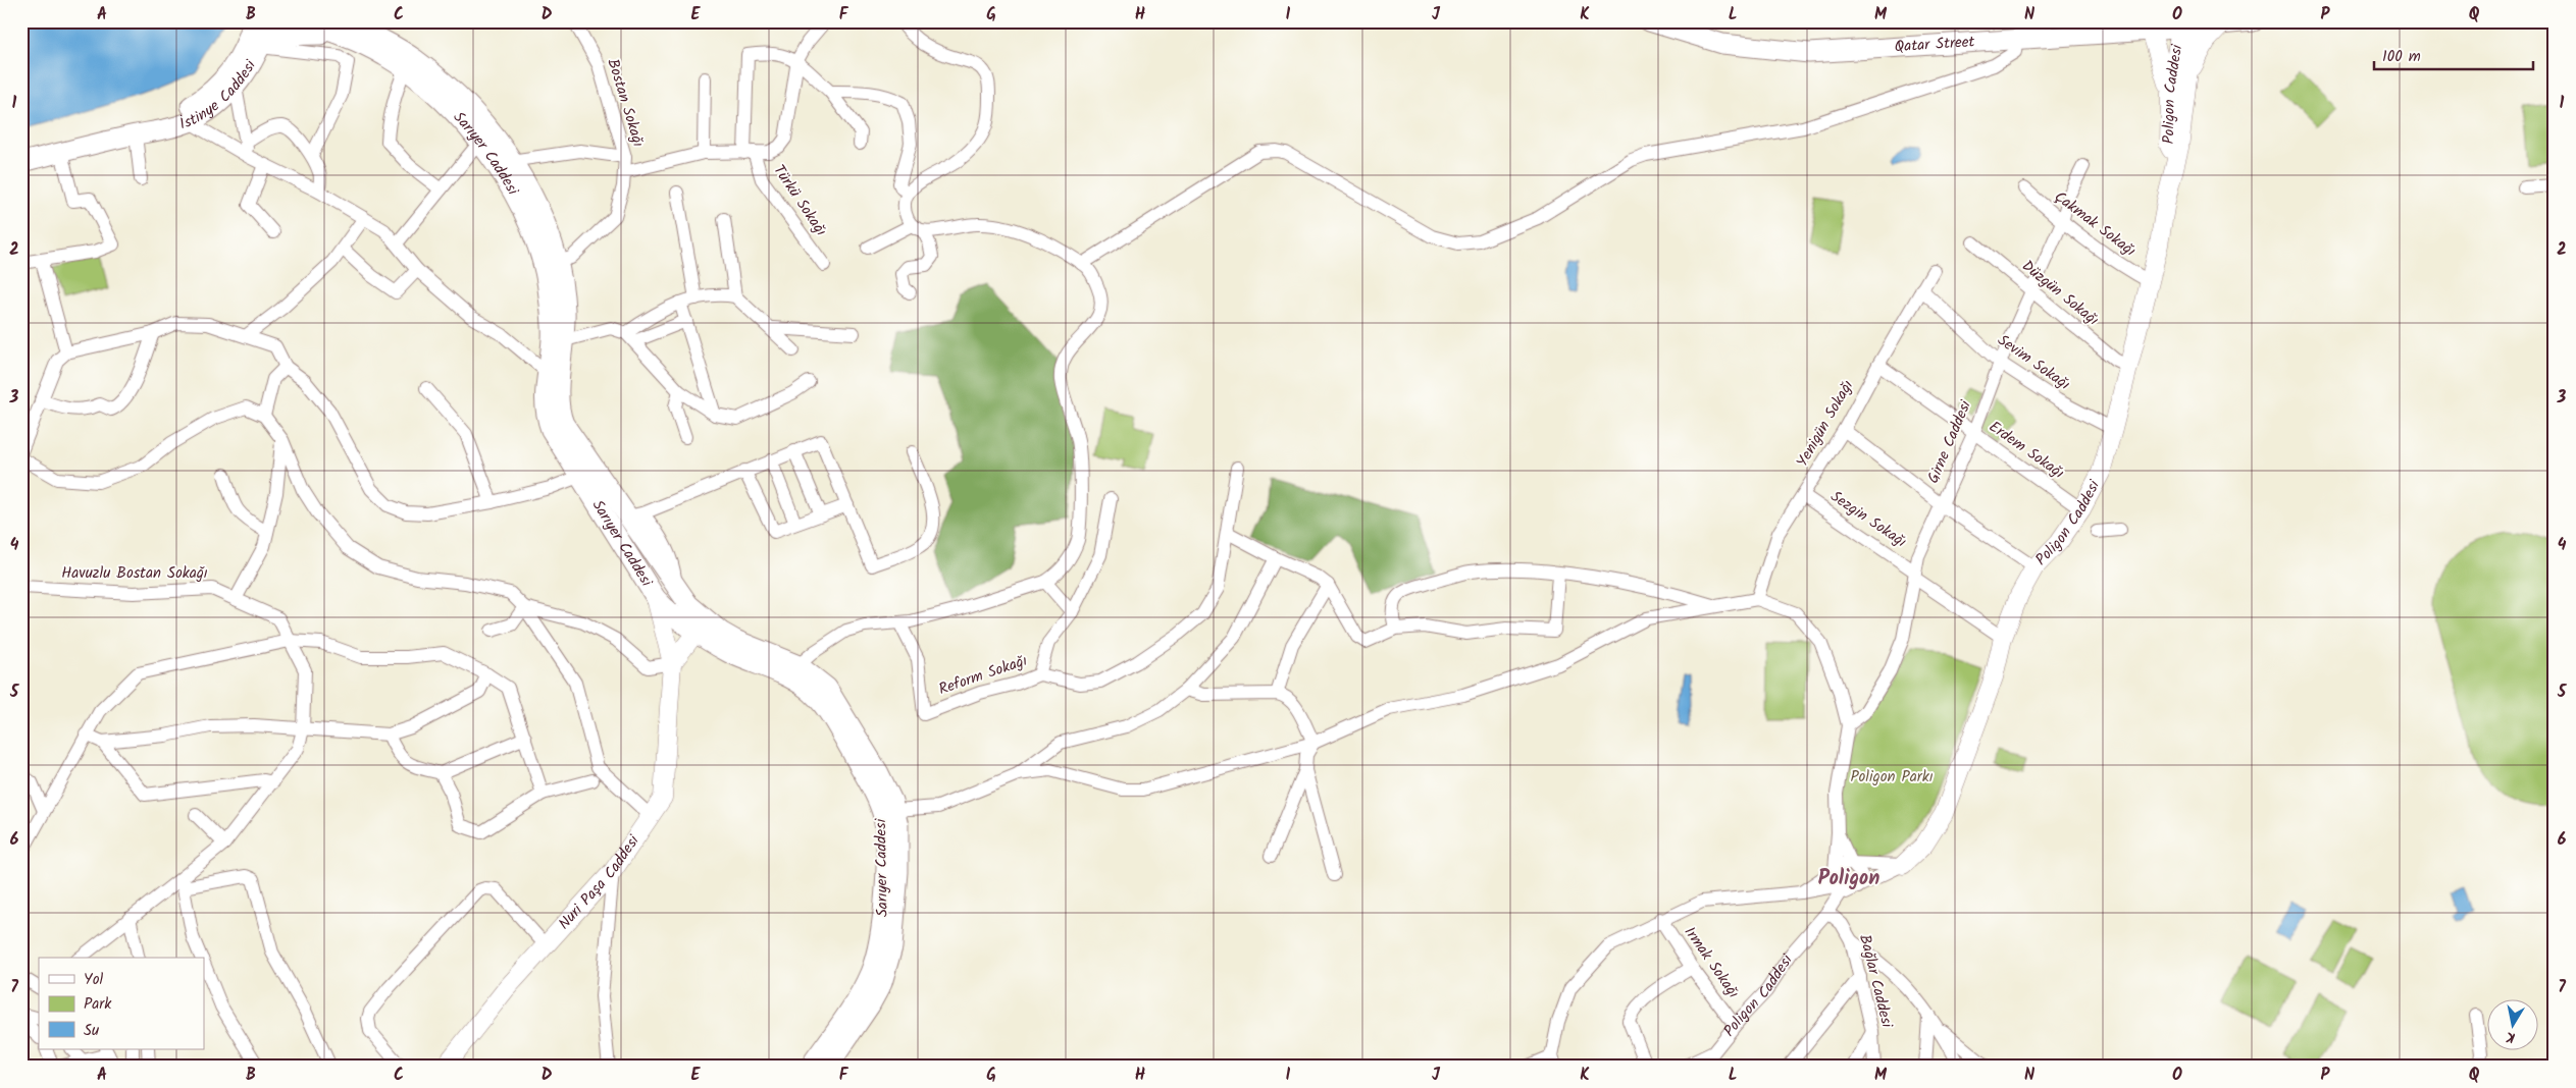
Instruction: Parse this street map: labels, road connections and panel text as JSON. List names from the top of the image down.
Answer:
{
  "streets": {
    "main road": ["Qatar Street", "İstinye Caddesi", "Sarıyer Caddesi"],
    "street": [
      "Poligon Caddesi",
      "Bostan Sokağı",
      "Türkü Sokağı",
      "Çakmak Sokağı",
      "Düzgün Sokağı",
      "Sevim Sokağı",
      "Yenigün Sokağı",
      "Girne Caddesi",
      "Erdem Sokağı",
      "Sezgin Sokağı",
      "Havuzlu Bostan Sokağı",
      "Reform Sokağı",
      "Nuri Paşa Caddesi",
      "Irmak Sokağı",
      "Bağlar Caddesi"
    ]
  },
  "crossings": [
    ["Qatar Street", "Poligon Caddesi"],
    ["Poligon Caddesi", "Çakmak Sokağı"],
    ["Poligon Caddesi", "Düzgün Sokağı"],
    ["Poligon Caddesi", "Sevim Sokağı"],
    ["Poligon Caddesi", "Erdem Sokağı"],
    ["Poligon Caddesi", "Sezgin Sokağı"],
    ["Poligon Caddesi", "Irmak Sokağı"],
    ["Poligon Caddesi", "Bağlar Caddesi"],
    ["Bostan Sokağı", "Sarıyer Caddesi"],
    ["Çakmak Sokağı", "Girne Caddesi"],
    ["Düzgün Sokağı", "Girne Caddesi"],
    ["Sevim Sokağı", "Yenigün Sokağı"],
    ["Sevim Sokağı", "Girne Caddesi"],
    ["Yenigün Sokağı", "Erdem Sokağı"],
    ["Yenigün Sokağı", "Sezgin Sokağı"],
    ["Girne Caddesi", "Erdem Sokağı"],
    ["Girne Caddesi", "Sezgin Sokağı"]
  ],
  "districts": ["Poligon"],
  "parks": ["Poligon Parkı"],
  "legend": ["Yol", "Park", "Su"],
  "scale_bar": "100 m",
  "north": "bottom",
  "grid": {
    "columns": [
      "A",
      "B",
      "C",
      "D",
      "E",
      "F",
      "G",
      "H",
      "I",
      "J",
      "K",
      "L",
      "M",
      "N",
      "O",
      "P",
      "Q"
    ],
    "rows": [
      "1",
      "2",
      "3",
      "4",
      "5",
      "6",
      "7"
    ]
  }
}
